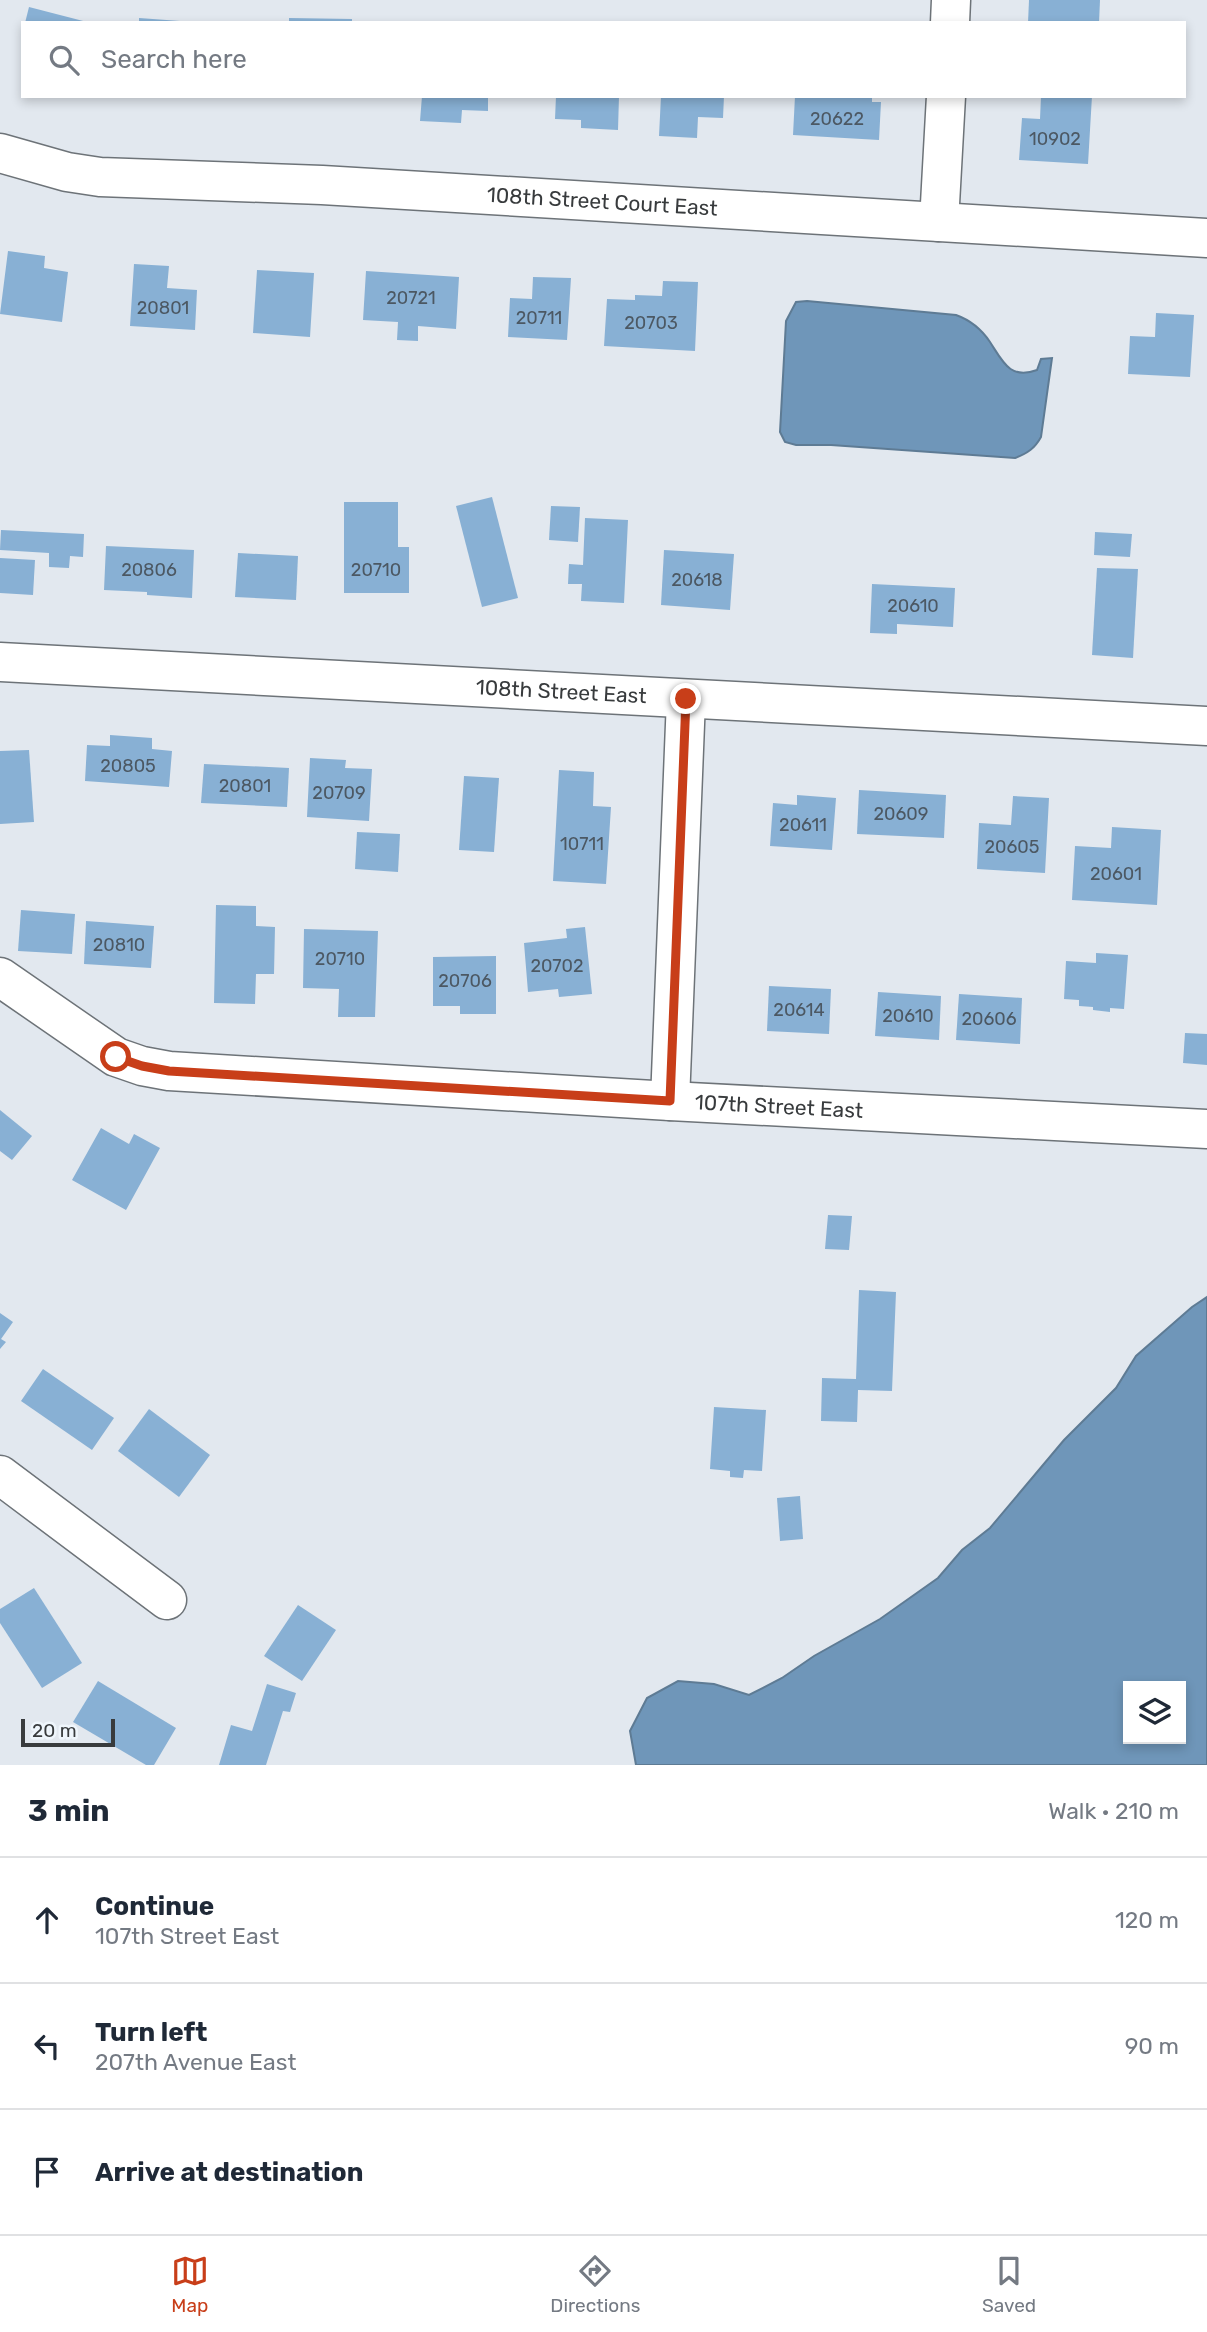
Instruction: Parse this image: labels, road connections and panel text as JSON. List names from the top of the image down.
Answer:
{
  "streets": {
    "street": ["108th Street Court East", "108th Street East", "107th Street East"]
  },
  "house_numbers": [
    "20622",
    "10902",
    "20721",
    "20801",
    "20711",
    "20703",
    "20806",
    "20710",
    "20618",
    "20610",
    "20805",
    "20801",
    "20709",
    "20609",
    "20611",
    "10711",
    "20605",
    "20601",
    "20810",
    "20710",
    "20702",
    "20706",
    "20614",
    "20610",
    "20606"
  ],
  "scale_bar": "20 m",
  "page": {
    "search": "Search here",
    "scale": "20 m",
    "heading": ["3 min", "Walk · 210 m"],
    "list": [
      ["Continue", "107th Street East", "120 m"],
      ["Turn left", "207th Avenue East", "90 m"],
      "Arrive at destination"
    ],
    "nav": ["Map", "Directions", "Saved"]
  }
}
